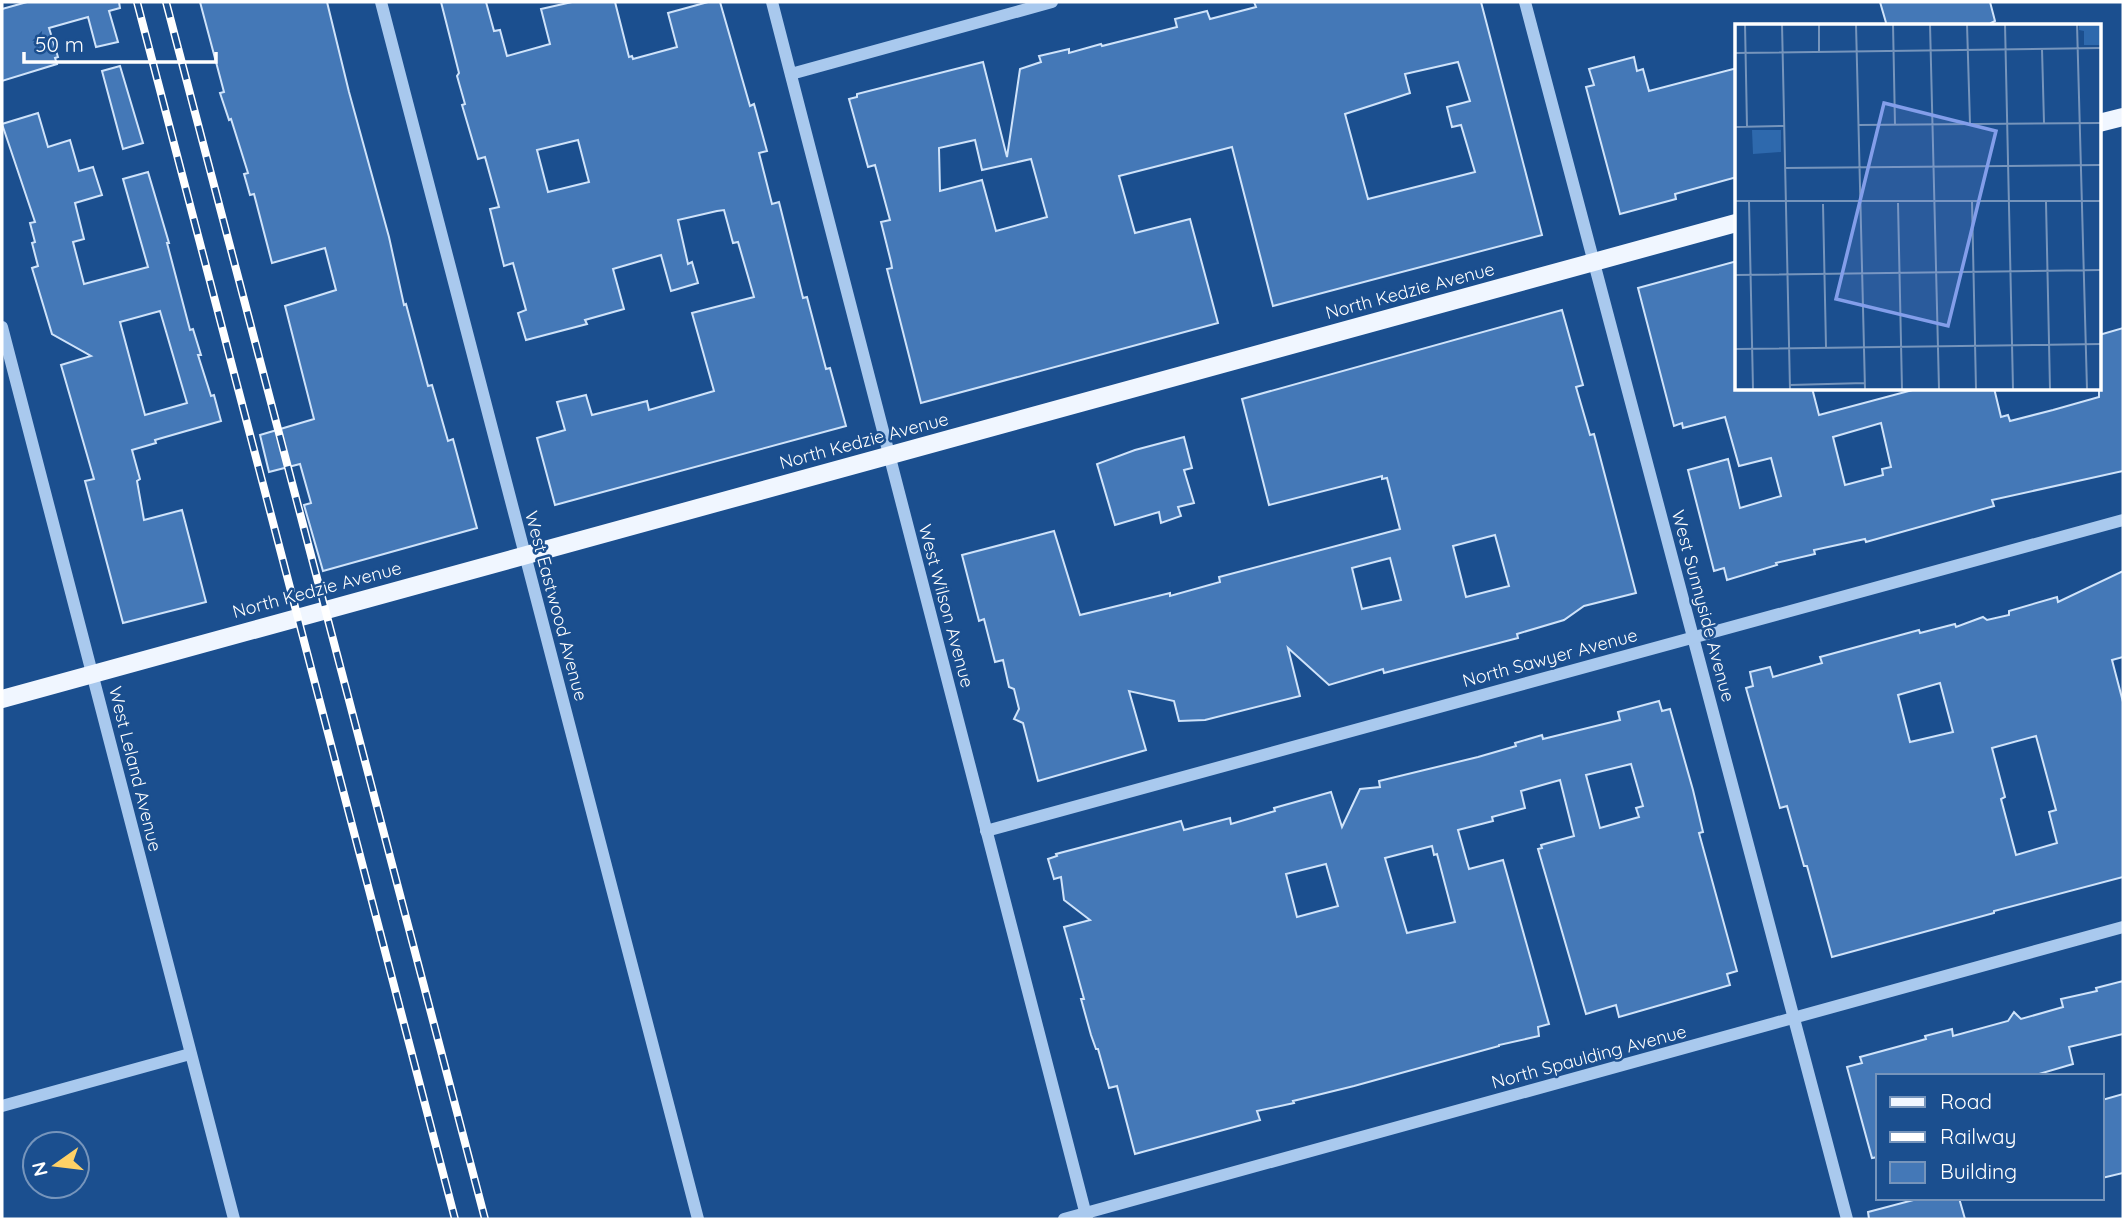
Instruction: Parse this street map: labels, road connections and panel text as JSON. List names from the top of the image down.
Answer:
{
  "streets": {
    "main road": ["North Kedzie Avenue"],
    "street": [
      "West Eastwood Avenue",
      "West Wilson Avenue",
      "West Sunnyside Avenue",
      "North Sawyer Avenue",
      "West Leland Avenue",
      "North Spaulding Avenue"
    ]
  },
  "crossings": [
    ["North Kedzie Avenue", "West Eastwood Avenue"],
    ["North Kedzie Avenue", "West Wilson Avenue"],
    ["North Kedzie Avenue", "West Sunnyside Avenue"],
    ["North Kedzie Avenue", "West Leland Avenue"],
    ["West Wilson Avenue", "North Sawyer Avenue"],
    ["West Wilson Avenue", "North Spaulding Avenue"],
    ["West Sunnyside Avenue", "North Sawyer Avenue"],
    ["West Sunnyside Avenue", "North Spaulding Avenue"]
  ],
  "legend": ["Road", "Railway", "Building"],
  "scale_bar": "50 m",
  "north": "left"
}
